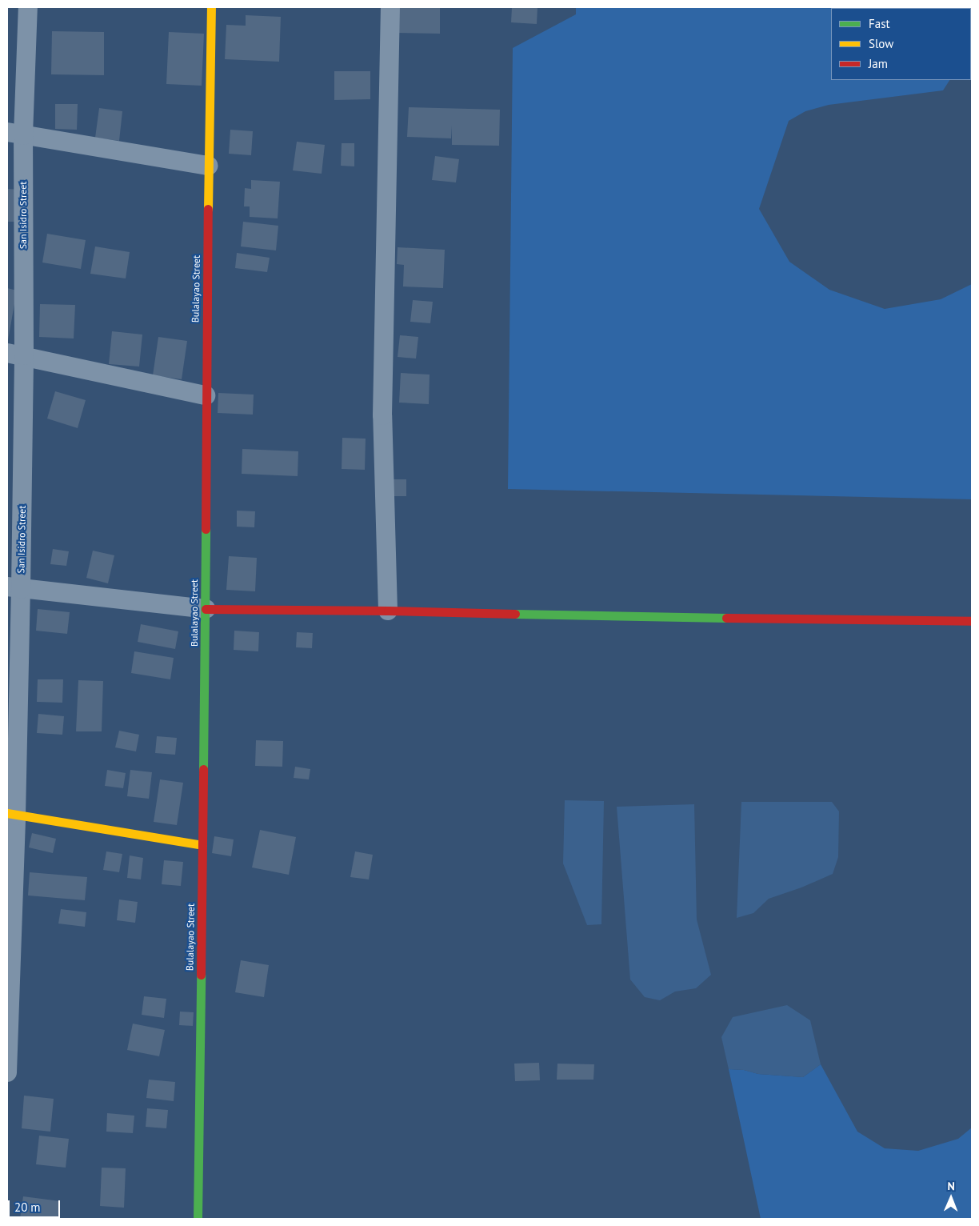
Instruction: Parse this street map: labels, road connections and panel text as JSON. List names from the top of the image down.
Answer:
{
  "streets": {
    "street": ["San Isidro Street", "Bulalayao Street"]
  },
  "legend": ["Fast", "Slow", "Jam"],
  "scale_bar": "20 m",
  "north": "top"
}
